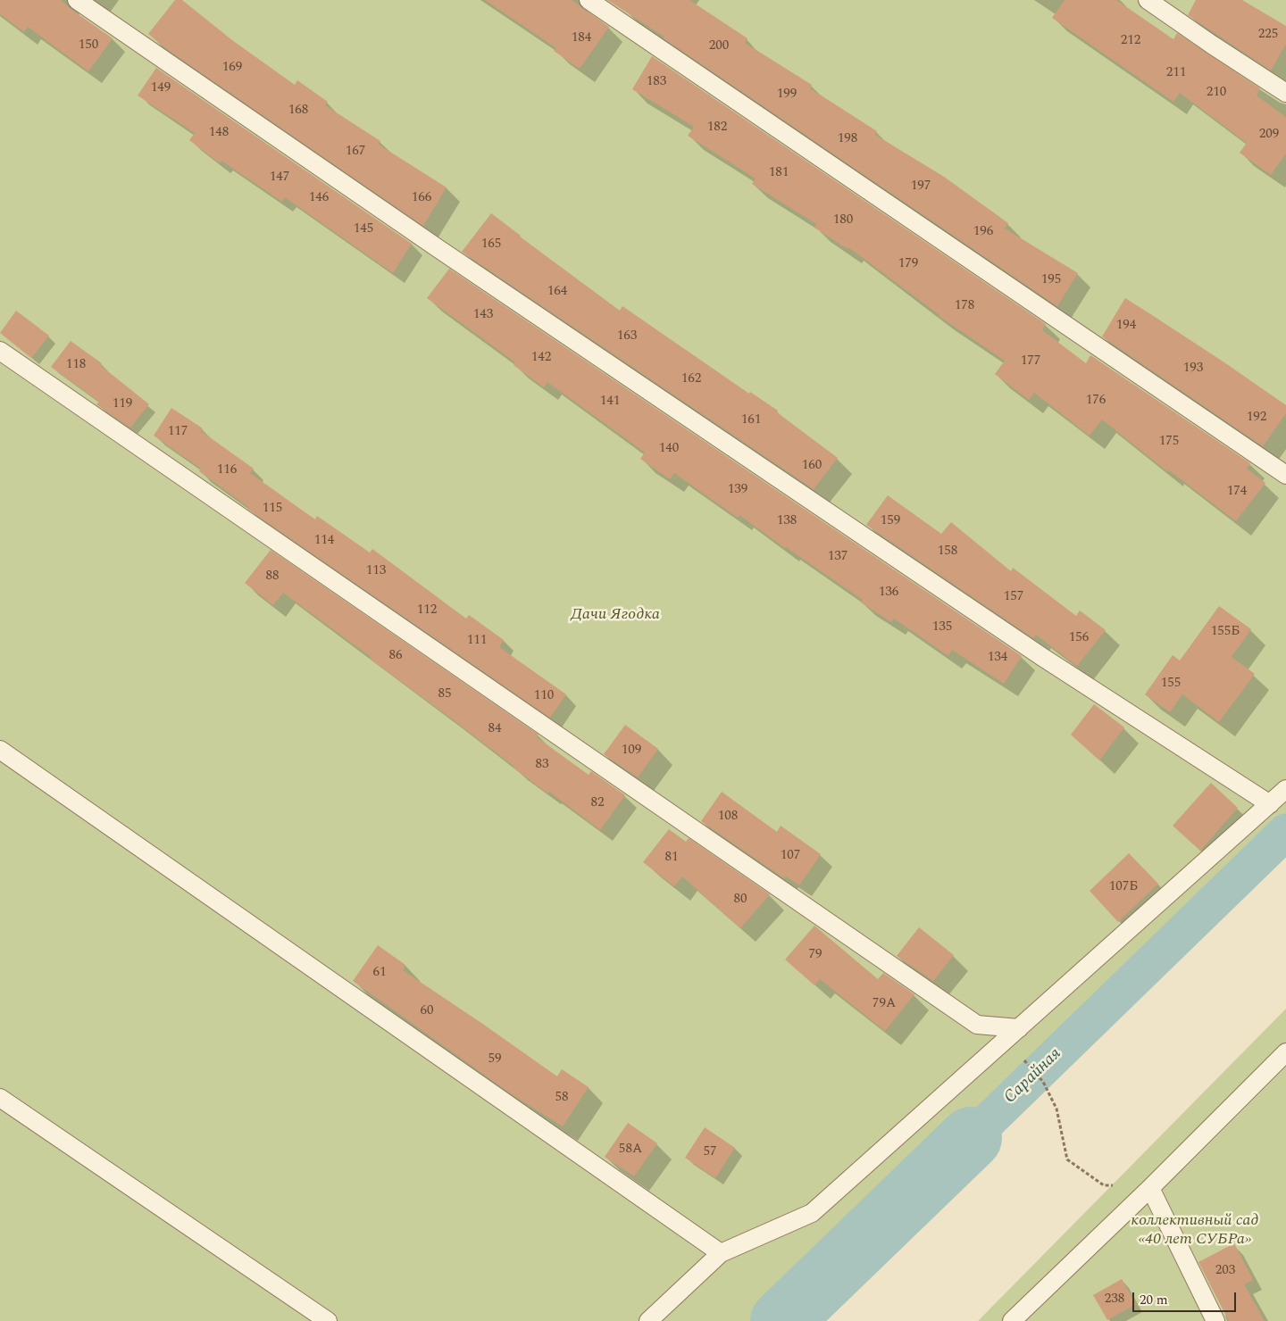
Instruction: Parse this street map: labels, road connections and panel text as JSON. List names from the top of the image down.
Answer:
{
  "water": ["Сарайная"],
  "parks": ["Дачи Ягодка", "коллективный сад «40 лет СУБРа»"],
  "house_numbers": [
    "225",
    "184",
    "212",
    "150",
    "200",
    "169",
    "211",
    "183",
    "149",
    "210",
    "199",
    "168",
    "182",
    "148",
    "209",
    "198",
    "167",
    "181",
    "147",
    "197",
    "146",
    "166",
    "180",
    "145",
    "196",
    "165",
    "179",
    "195",
    "164",
    "178",
    "143",
    "194",
    "163",
    "142",
    "177",
    "118",
    "193",
    "162",
    "176",
    "141",
    "119",
    "192",
    "161",
    "117",
    "175",
    "140",
    "160",
    "116",
    "139",
    "174",
    "115",
    "138",
    "159",
    "114",
    "158",
    "137",
    "113",
    "88",
    "136",
    "157",
    "112",
    "135",
    "155Б",
    "156",
    "111",
    "86",
    "134",
    "155",
    "85",
    "110",
    "84",
    "109",
    "83",
    "82",
    "108",
    "107",
    "81",
    "107Б",
    "80",
    "79",
    "61",
    "79А",
    "60",
    "59",
    "58",
    "58А",
    "57",
    "203",
    "238"
  ],
  "scale_bar": "20 m"
}
